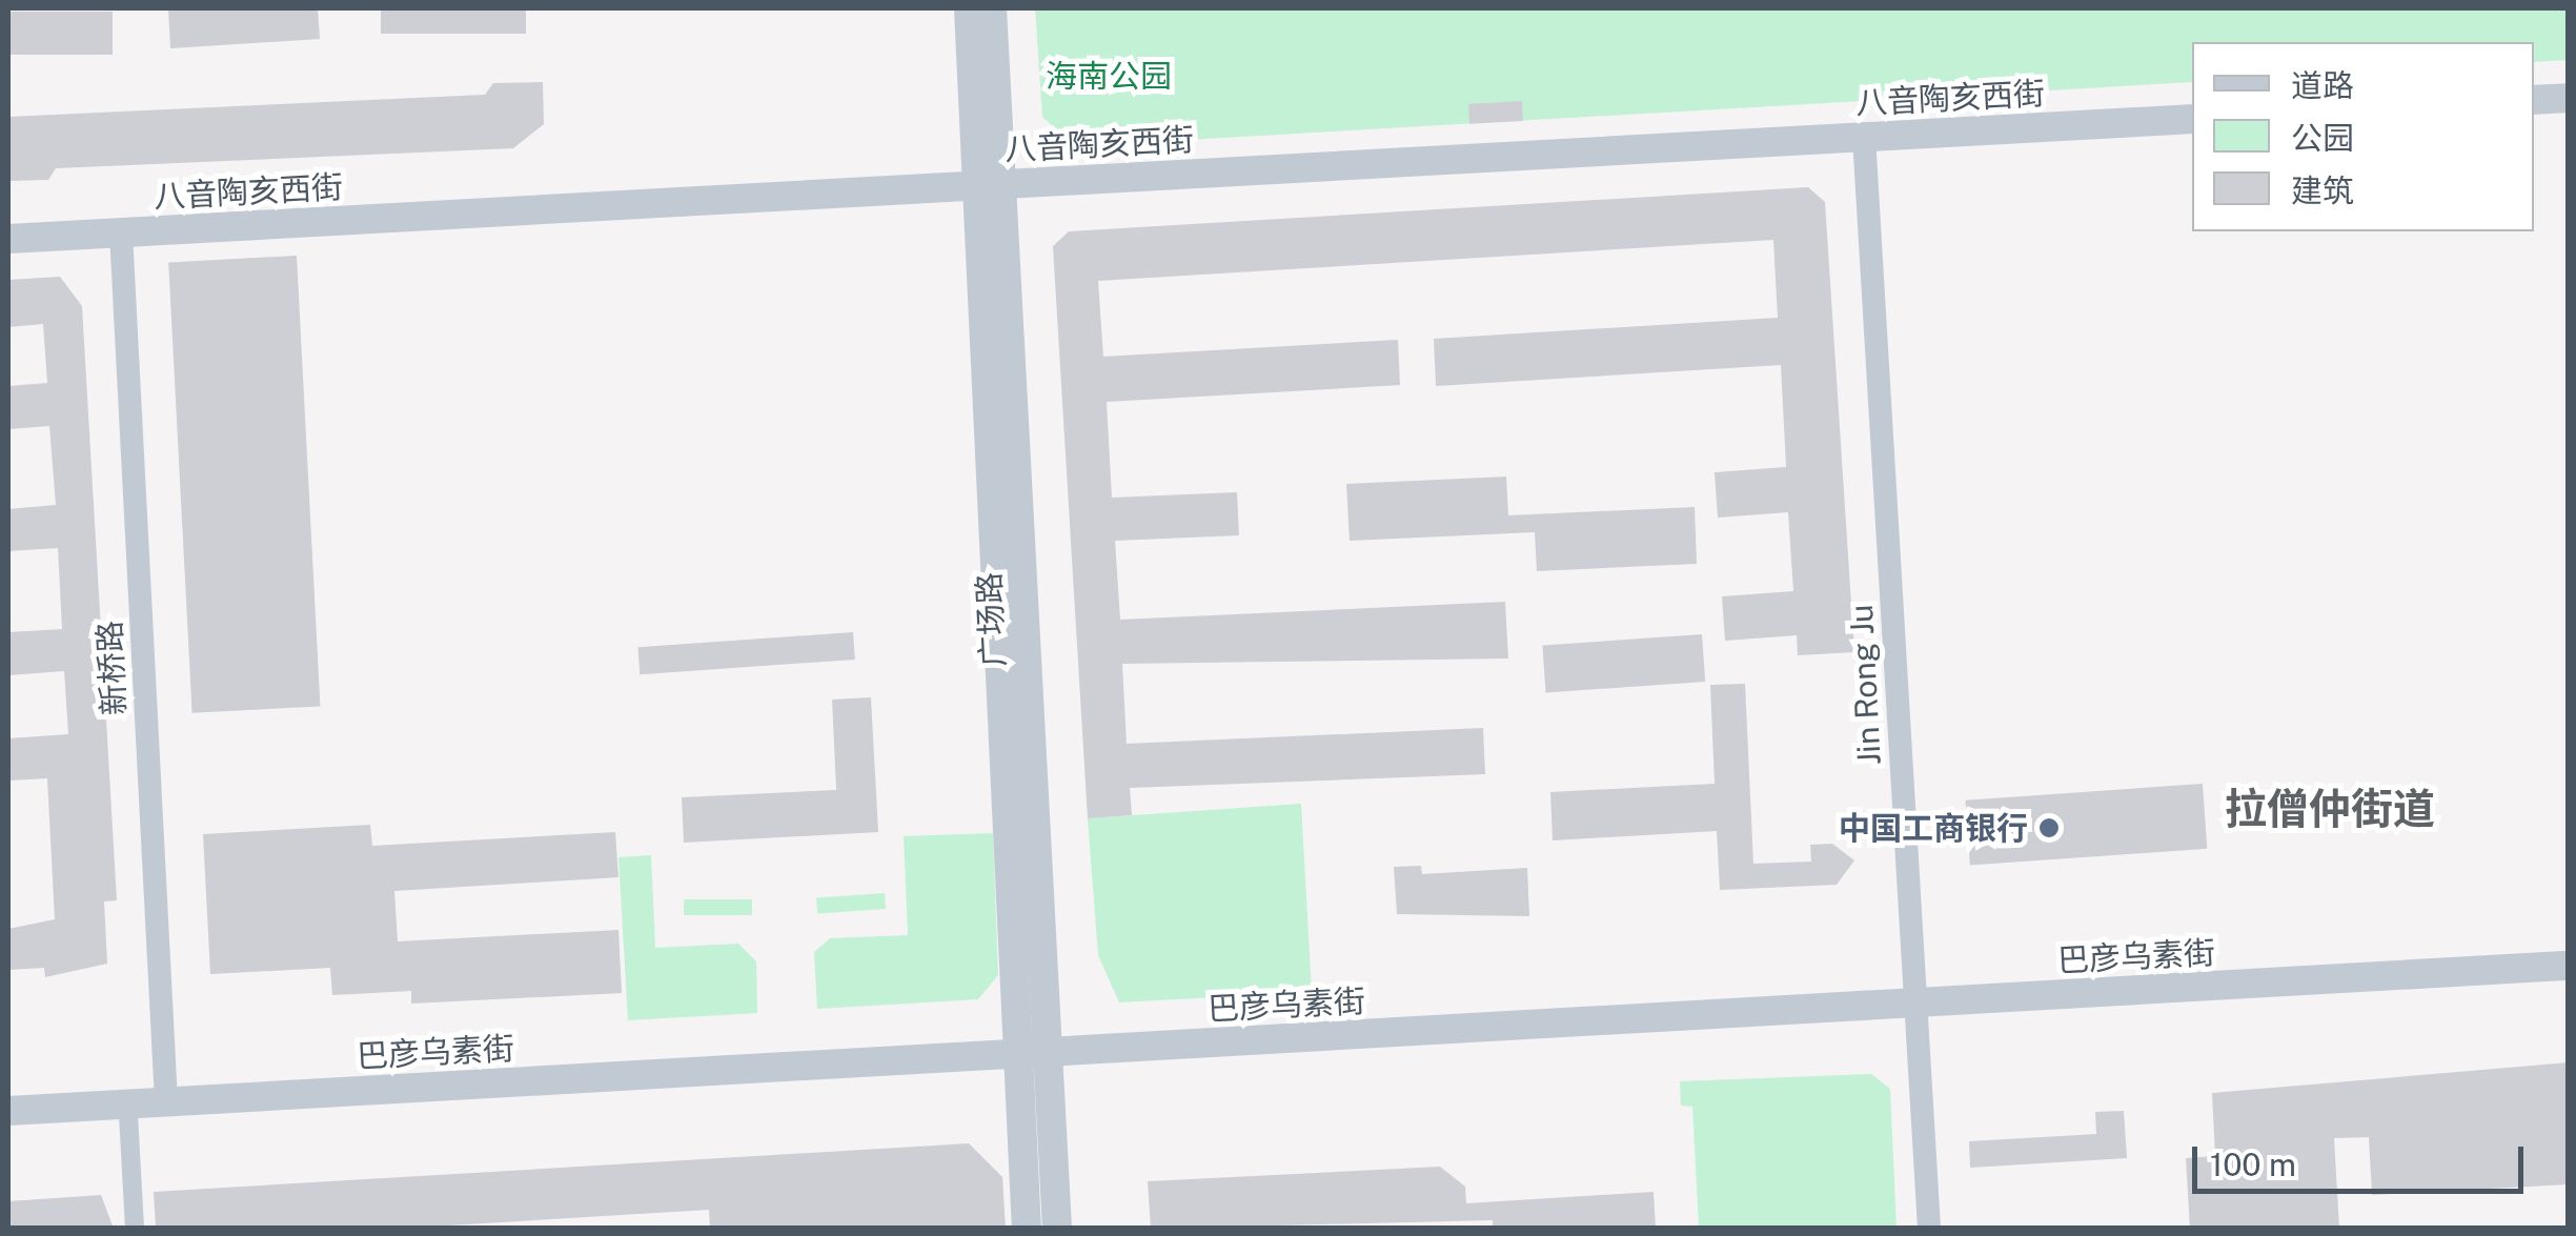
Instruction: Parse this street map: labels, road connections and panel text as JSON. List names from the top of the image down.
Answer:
{
  "streets": {
    "street": [
      "八音陶亥西街",
      "广场路",
      "新桥路",
      "Jin Rong Ju",
      "巴彦乌素街"
    ]
  },
  "crossings": [
    ["八音陶亥西街", "广场路"],
    ["八音陶亥西街", "新桥路"],
    ["八音陶亥西街", "Jin Rong Ju"],
    ["广场路", "巴彦乌素街"],
    ["新桥路", "巴彦乌素街"],
    ["Jin Rong Ju", "巴彦乌素街"]
  ],
  "districts": ["拉僧仲街道"],
  "parks": ["海南公园"],
  "places": ["中国工商银行"],
  "legend": ["道路", "公园", "建筑"],
  "scale_bar": "100 m"
}
